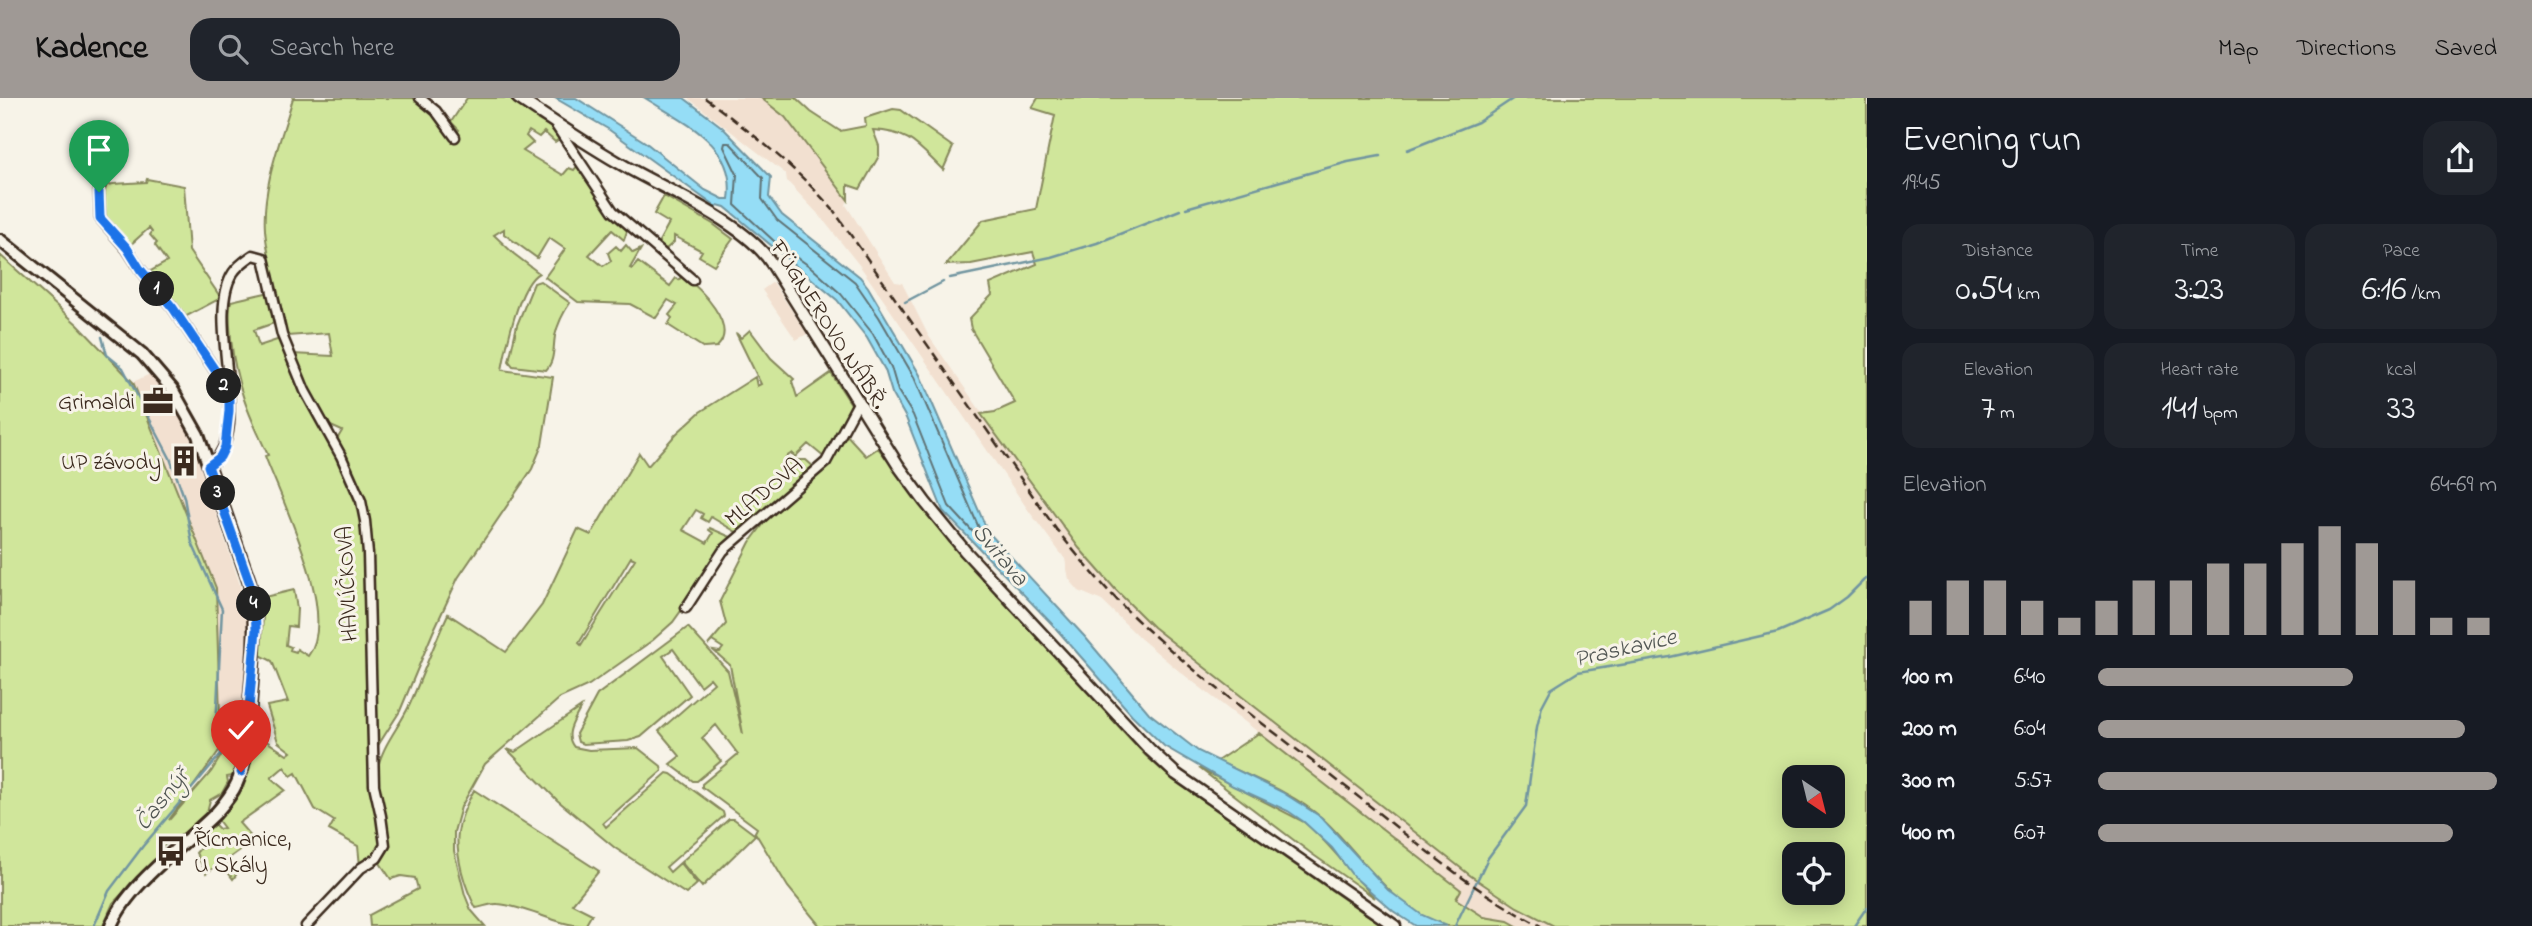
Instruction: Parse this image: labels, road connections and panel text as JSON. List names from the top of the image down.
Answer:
{
  "streets": {
    "street": ["FÜGNEROVO NÁBŘ.", "MLADOVA", "HAVLÍČKOVA"]
  },
  "crossings": [
    ["FÜGNEROVO NÁBŘ.", "MLADOVA"]
  ],
  "water": ["Svitava", "Praskavice", "Časnýř"],
  "places": {
    "office": ["Grimaldi"],
    "building": ["UP závody"],
    "bus stop": ["Řícmanice, U Skály"]
  },
  "north": "bottom right",
  "page": {
    "header": "Kadence",
    "search": "Search here",
    "nav": ["Map", "Directions", "Saved"],
    "heading": ["Evening run", "19:45"],
    "stats": [
      ["Distance", "0.54 km"],
      ["Time", "3:23"],
      ["Pace", "6:16 /km"],
      ["Elevation", "7 m"],
      ["Heart rate", "141 bpm"],
      ["kcal", "33"]
    ],
    "pins": [
      "1",
      "2",
      "3",
      "4"
    ],
    "chart": ["Elevation", "64–69 m"],
    "list": [
      {
        "name": "100 m",
        "note": "6:40"
      },
      {
        "name": "200 m",
        "note": "6:04"
      },
      {
        "name": "300 m",
        "note": "5:57"
      },
      {
        "name": "400 m",
        "note": "6:07"
      }
    ]
  }
}
